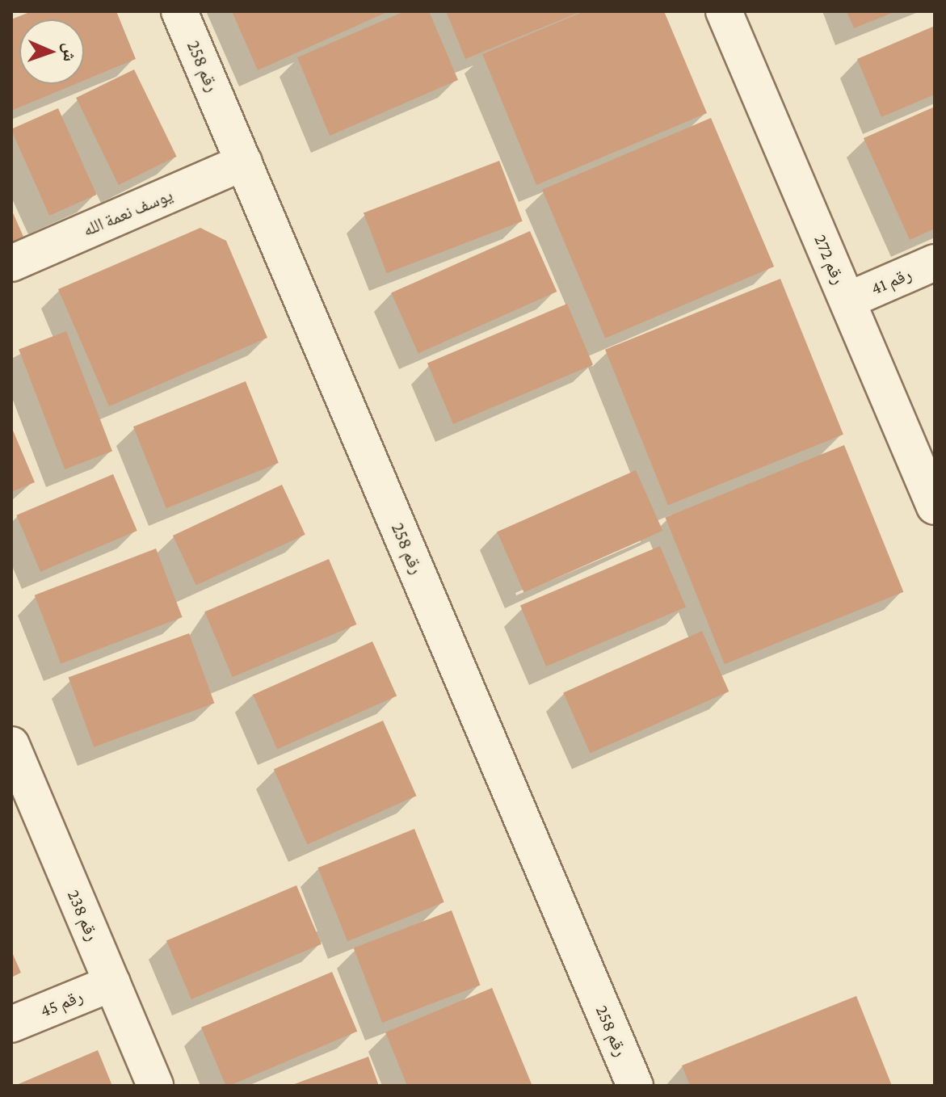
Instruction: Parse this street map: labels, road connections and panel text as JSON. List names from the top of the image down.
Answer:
{
  "streets": {
    "street": [
      "رقم 258",
      "يوسف نعمة الله",
      "رقم 272",
      "رقم 41",
      "رقم 238",
      "رقم 45"
    ]
  },
  "crossings": [
    ["رقم 258", "يوسف نعمة الله"],
    ["رقم 272", "رقم 41"],
    ["رقم 238", "رقم 45"]
  ],
  "north": "right"
}
